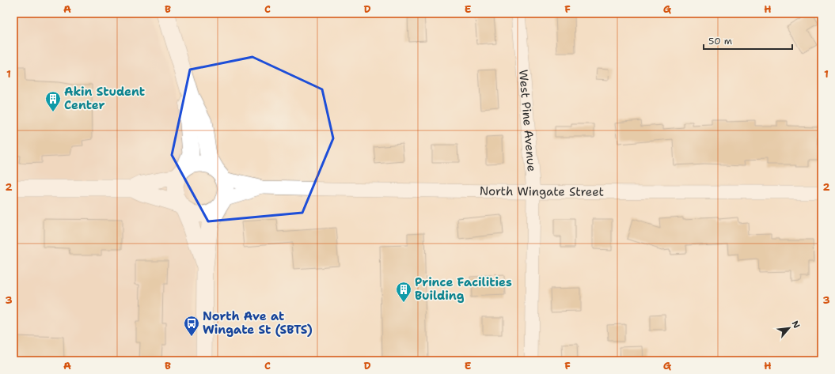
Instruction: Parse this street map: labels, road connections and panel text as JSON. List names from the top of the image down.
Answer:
{
  "streets": {
    "street": ["West Pine Avenue", "North Wingate Street"]
  },
  "crossings": [
    ["West Pine Avenue", "North Wingate Street"]
  ],
  "places": {
    "building": ["Akin Student Center", "Prince Facilities Building"],
    "bus stop": ["North Ave at Wingate St (SBTS)"]
  },
  "scale_bar": "50 m",
  "north": "top right",
  "grid": {
    "columns": [
      "A",
      "B",
      "C",
      "D",
      "E",
      "F",
      "G",
      "H"
    ],
    "rows": ["1", "2", "3"]
  }
}
